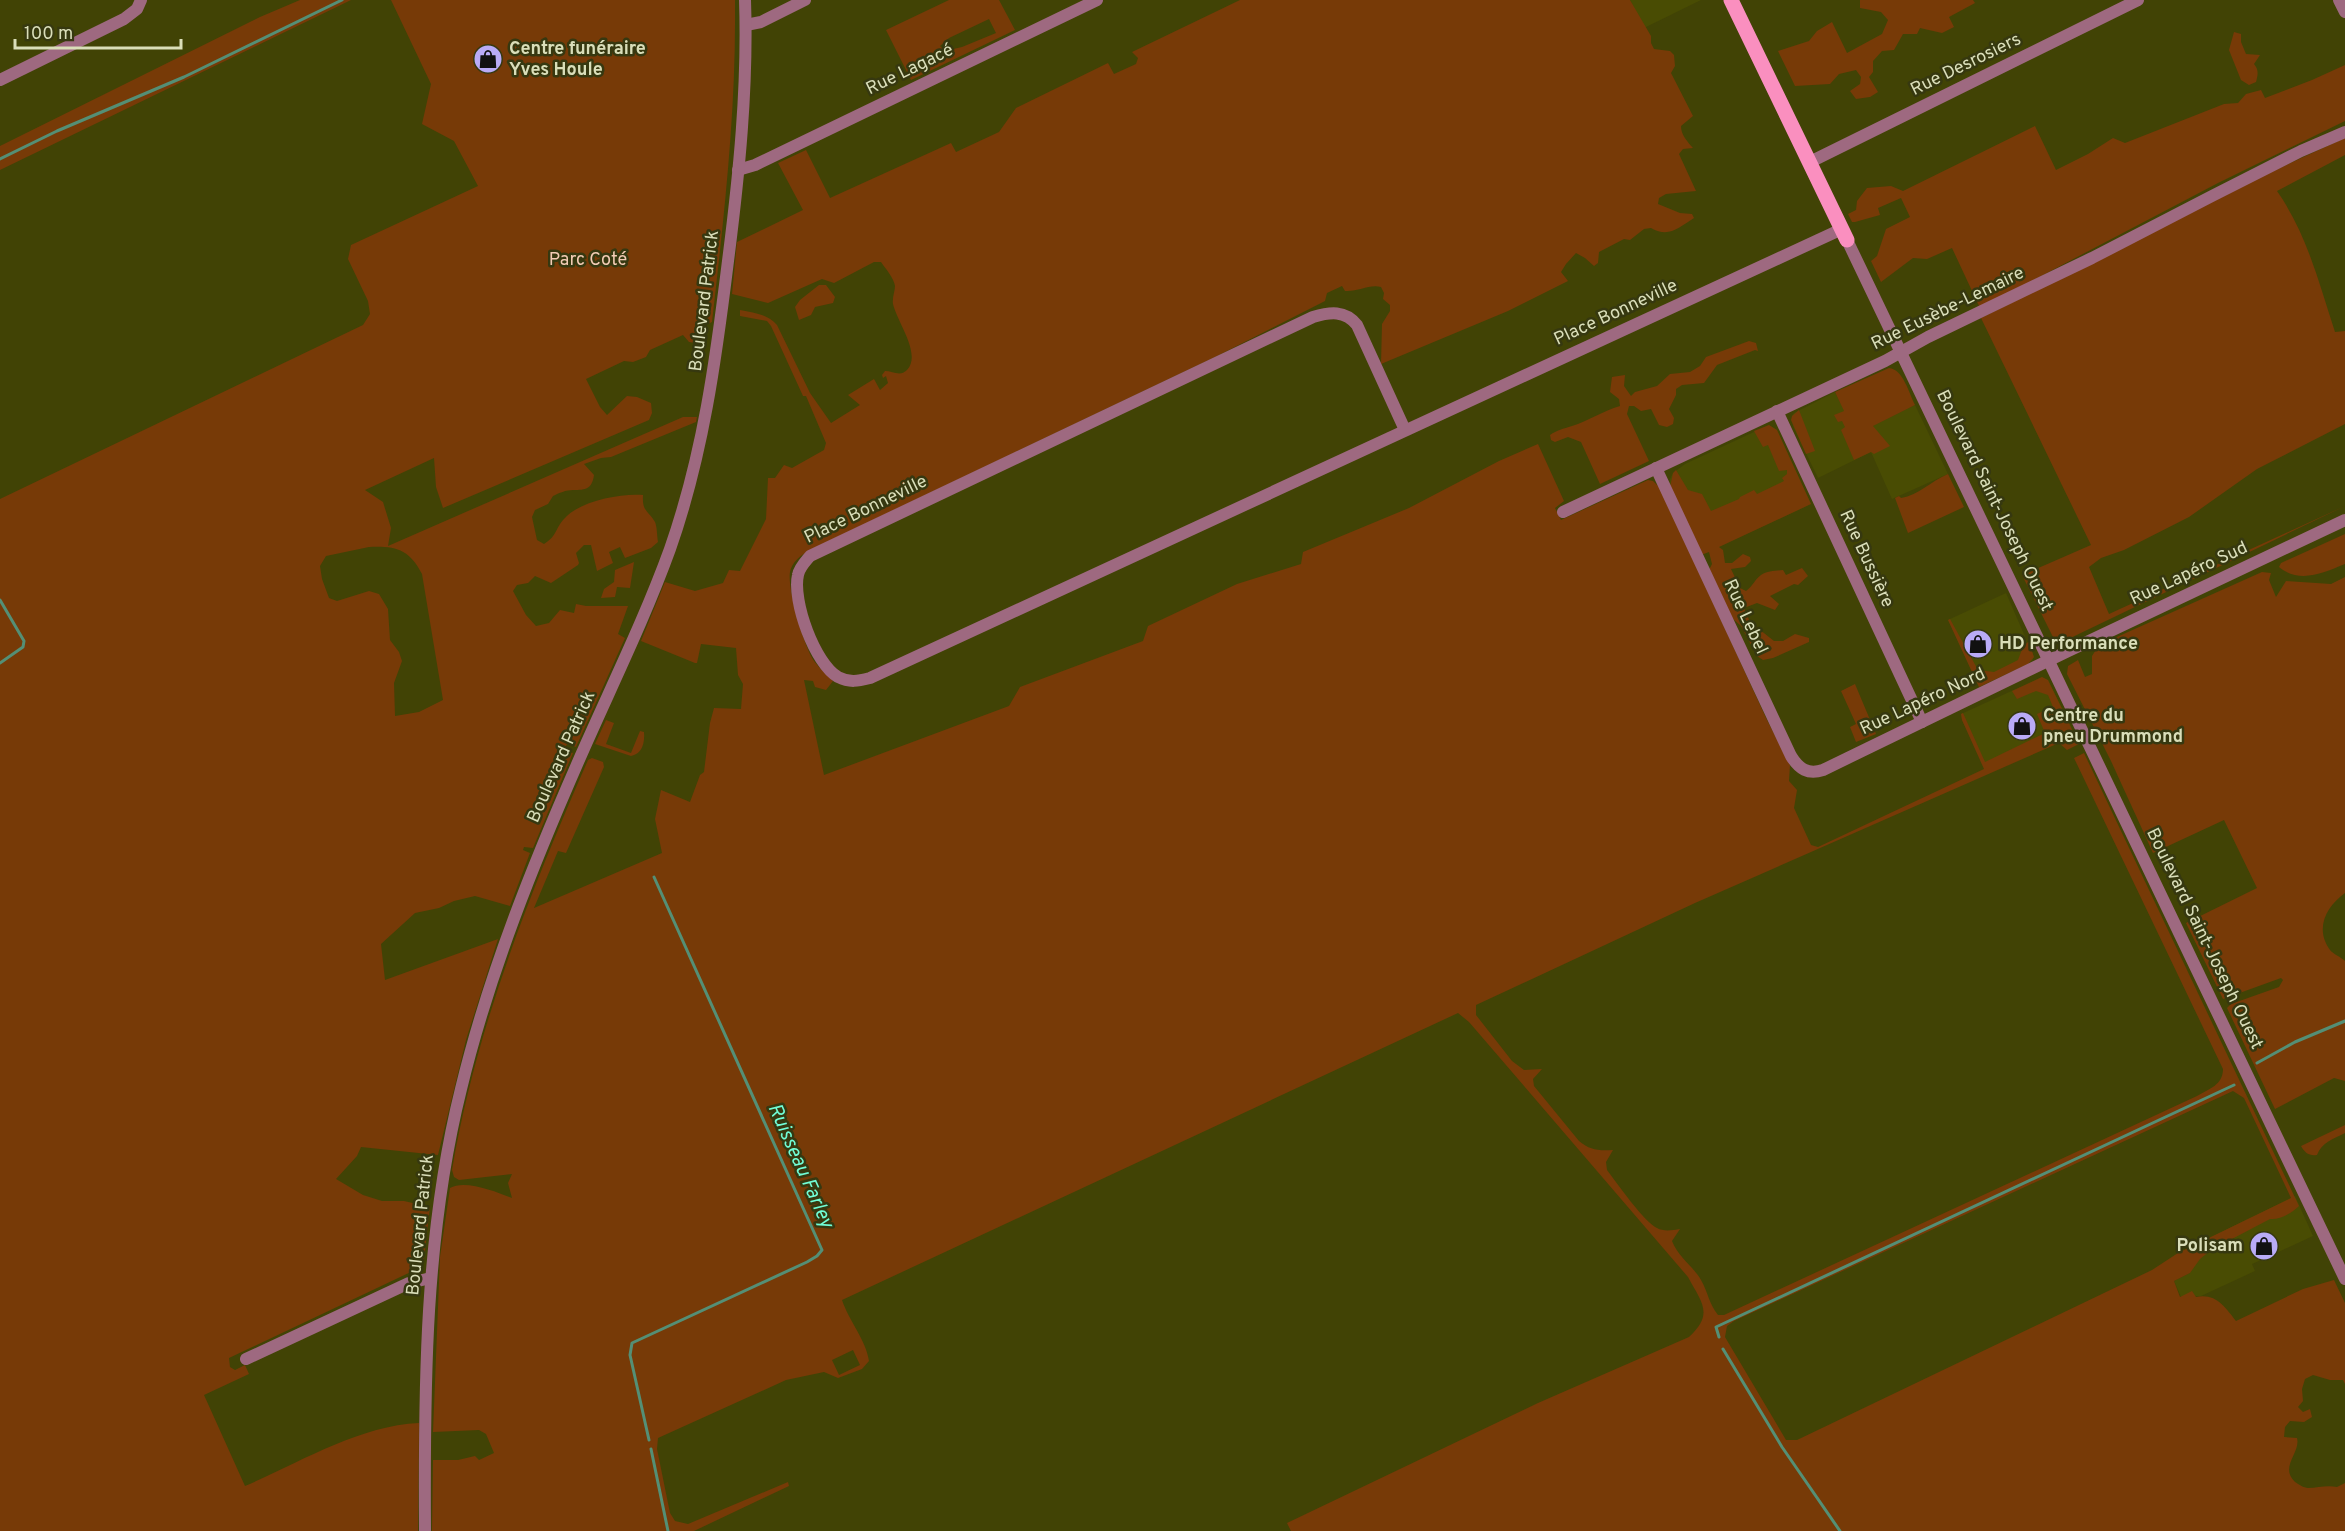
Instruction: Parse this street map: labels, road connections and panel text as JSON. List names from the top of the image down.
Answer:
{
  "streets": {
    "main road": ["Boulevard Saint-Joseph Ouest"],
    "street": [
      "Rue Desrosiers",
      "Rue Lagacé",
      "Boulevard Patrick",
      "Rue Eusèbe-Lemaire",
      "Place Bonneville",
      "Rue Bussière",
      "Rue Lapéro Sud",
      "Rue Lebel",
      "Rue Lapéro Nord"
    ]
  },
  "crossings": [
    ["Rue Desrosiers", "Boulevard Saint-Joseph Ouest"],
    ["Rue Lagacé", "Boulevard Patrick"],
    ["Rue Eusèbe-Lemaire", "Boulevard Saint-Joseph Ouest"],
    ["Rue Eusèbe-Lemaire", "Rue Bussière"],
    ["Rue Eusèbe-Lemaire", "Rue Lebel"],
    ["Place Bonneville", "Boulevard Saint-Joseph Ouest"],
    ["Boulevard Saint-Joseph Ouest", "Rue Lapéro Sud"],
    ["Boulevard Saint-Joseph Ouest", "Rue Lapéro Nord"],
    ["Rue Bussière", "Rue Lapéro Nord"],
    ["Rue Lapéro Sud", "Rue Lapéro Nord"],
    ["Rue Lebel", "Rue Lapéro Nord"]
  ],
  "water": ["Ruisseau Farley"],
  "parks": ["Parc Coté"],
  "places": {
    "shop": [
      "Centre funéraire Yves Houle",
      "HD Performance",
      "Centre du pneu Drummond",
      "Polisam"
    ]
  },
  "scale_bar": "100 m"
}
